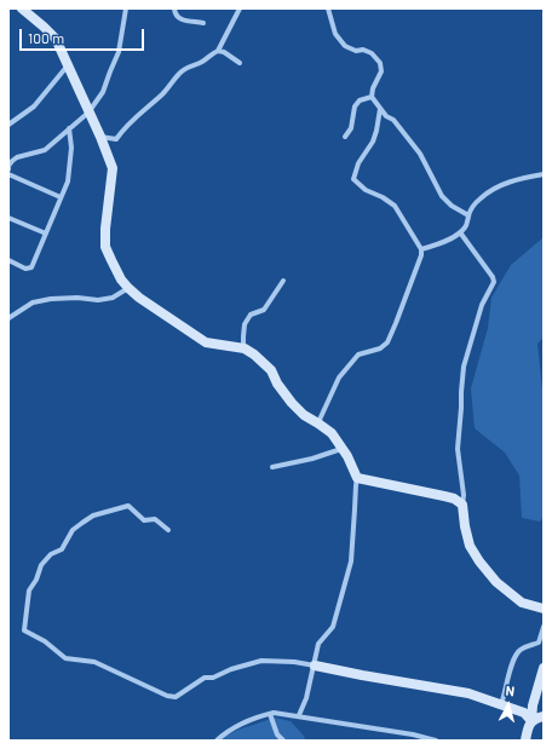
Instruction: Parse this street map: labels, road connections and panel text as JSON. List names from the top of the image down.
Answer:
{
  "scale_bar": "100 m",
  "north": "top"
}
